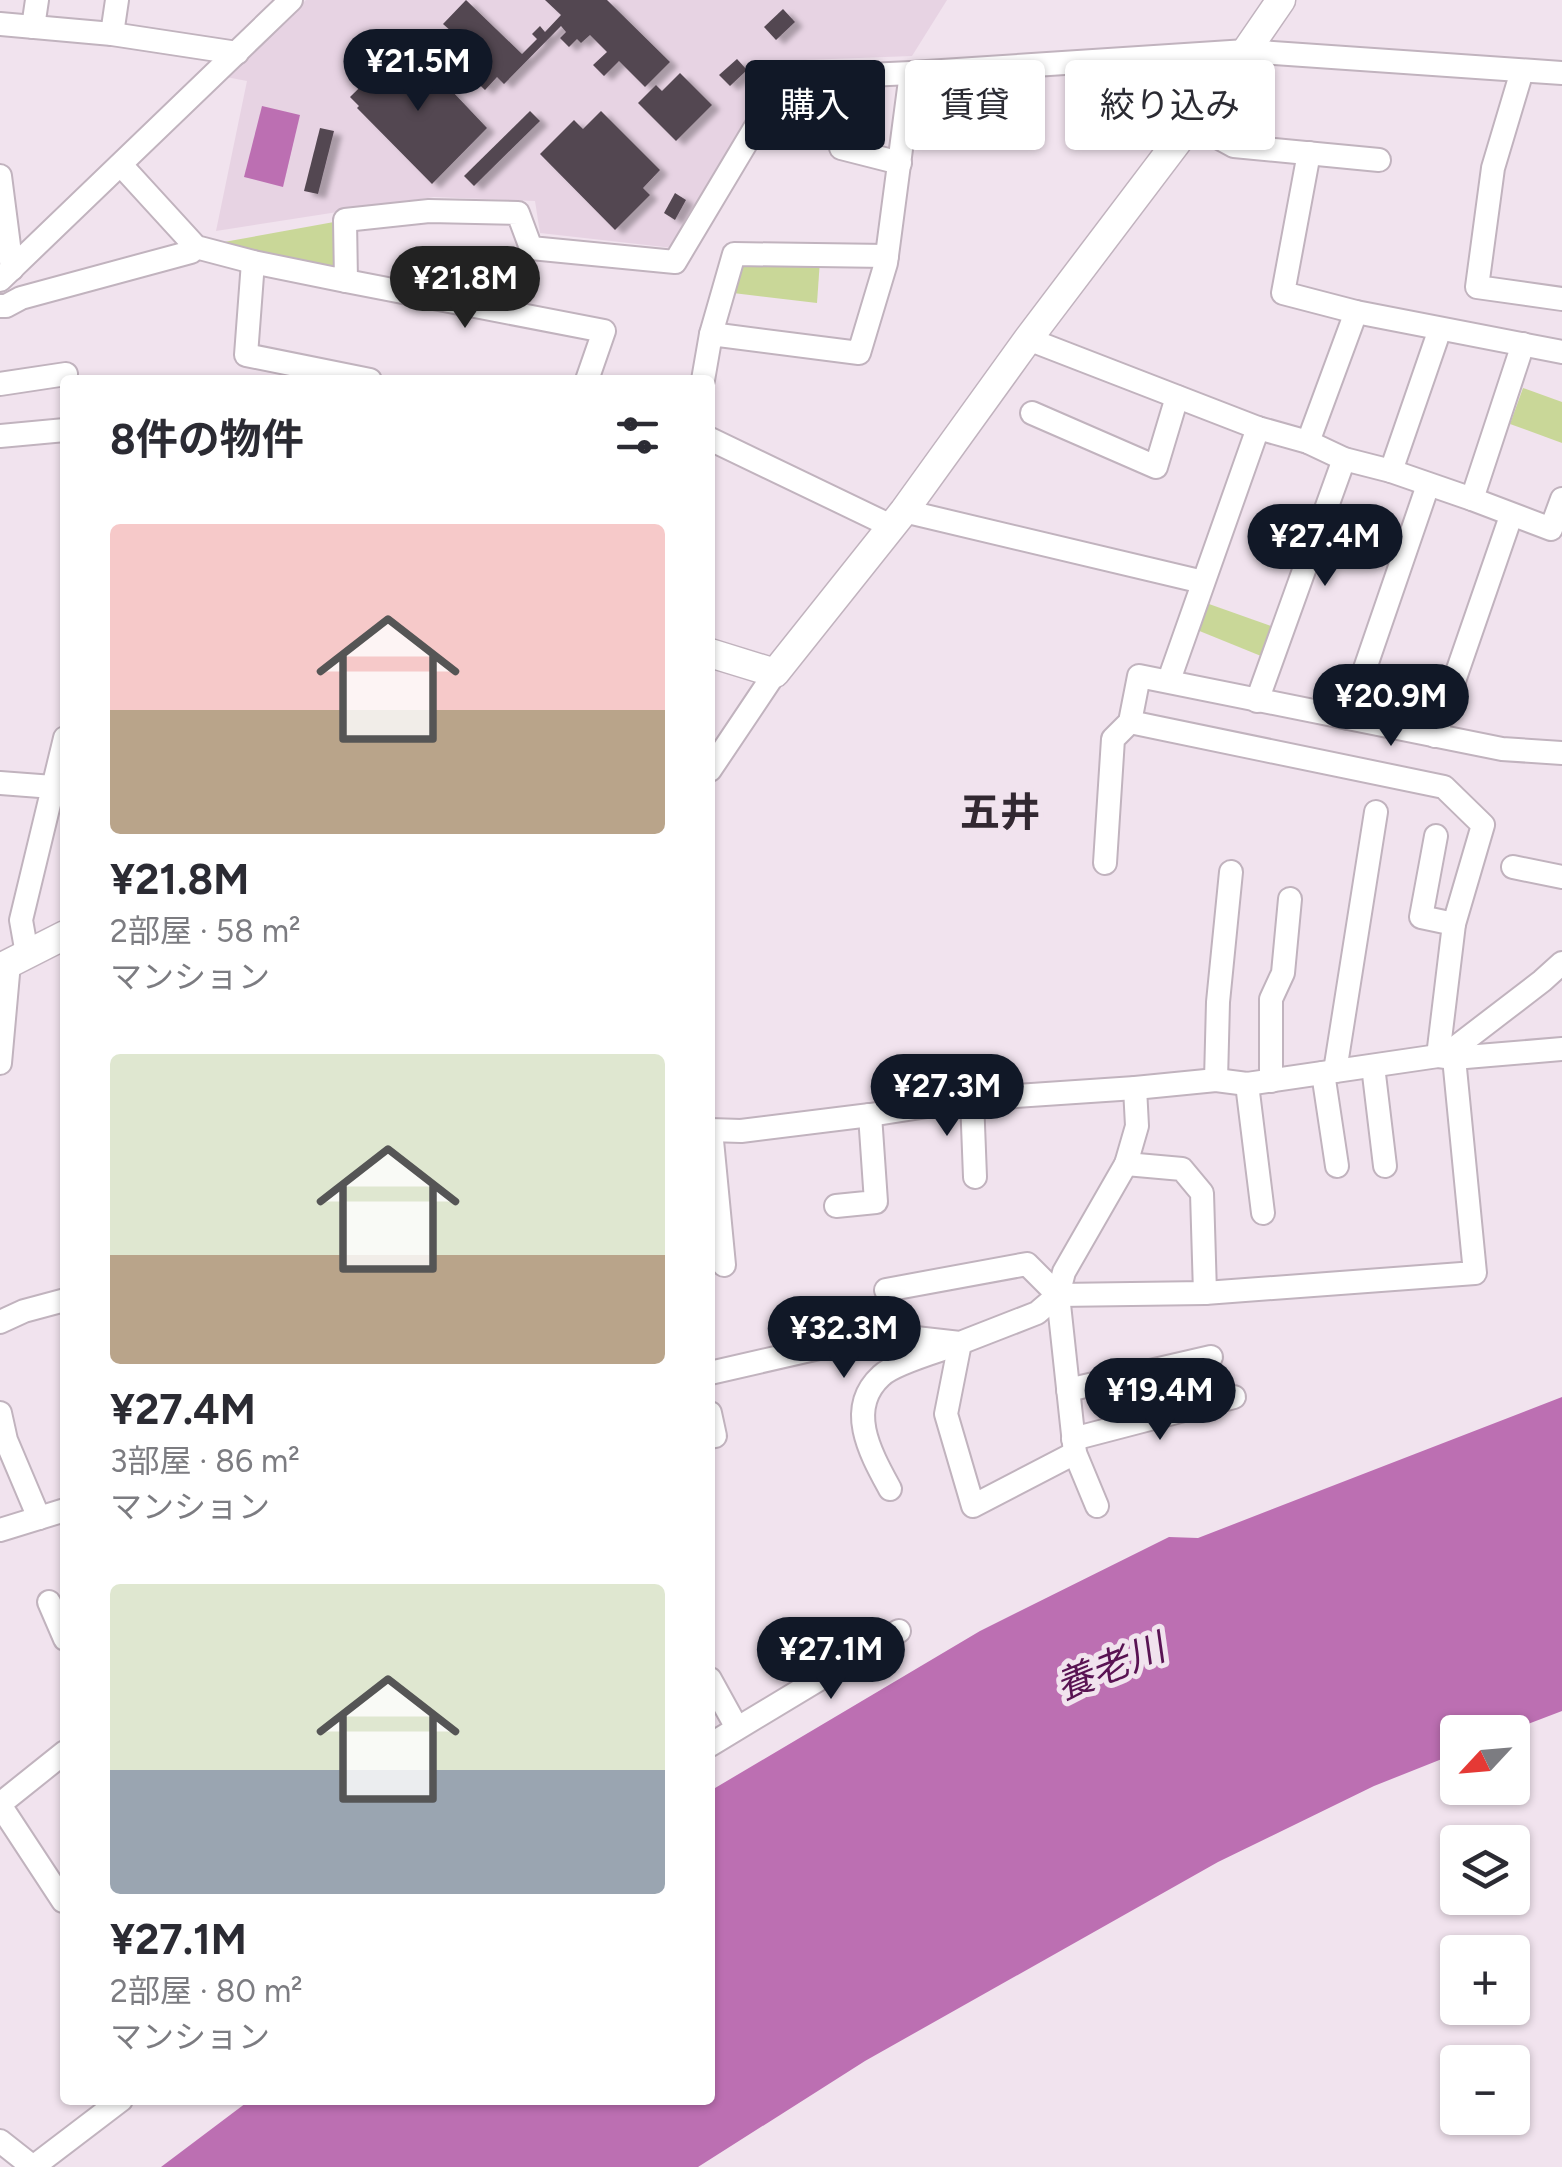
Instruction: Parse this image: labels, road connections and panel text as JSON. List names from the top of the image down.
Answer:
{
  "districts": ["五井"],
  "water": ["養老川"],
  "north": "bottom left",
  "page": {
    "price": [
      "¥21.5M",
      "¥21.8M",
      "¥27.4M",
      "¥20.9M",
      "¥27.3M",
      "¥32.3M",
      "¥19.4M",
      "¥27.1M"
    ],
    "chip": ["購入", "賃貸", "絞り込み"],
    "heading": "8件の物件",
    "list": [
      {
        "name": "¥21.8M",
        "note": "2部屋 · 58 m² · マンション"
      },
      {
        "name": "¥27.4M",
        "note": "3部屋 · 86 m² · マンション"
      },
      {
        "name": "¥27.1M",
        "note": "2部屋 · 80 m² · マンション"
      }
    ],
    "map_buttons": ["+", "−"]
  }
}
